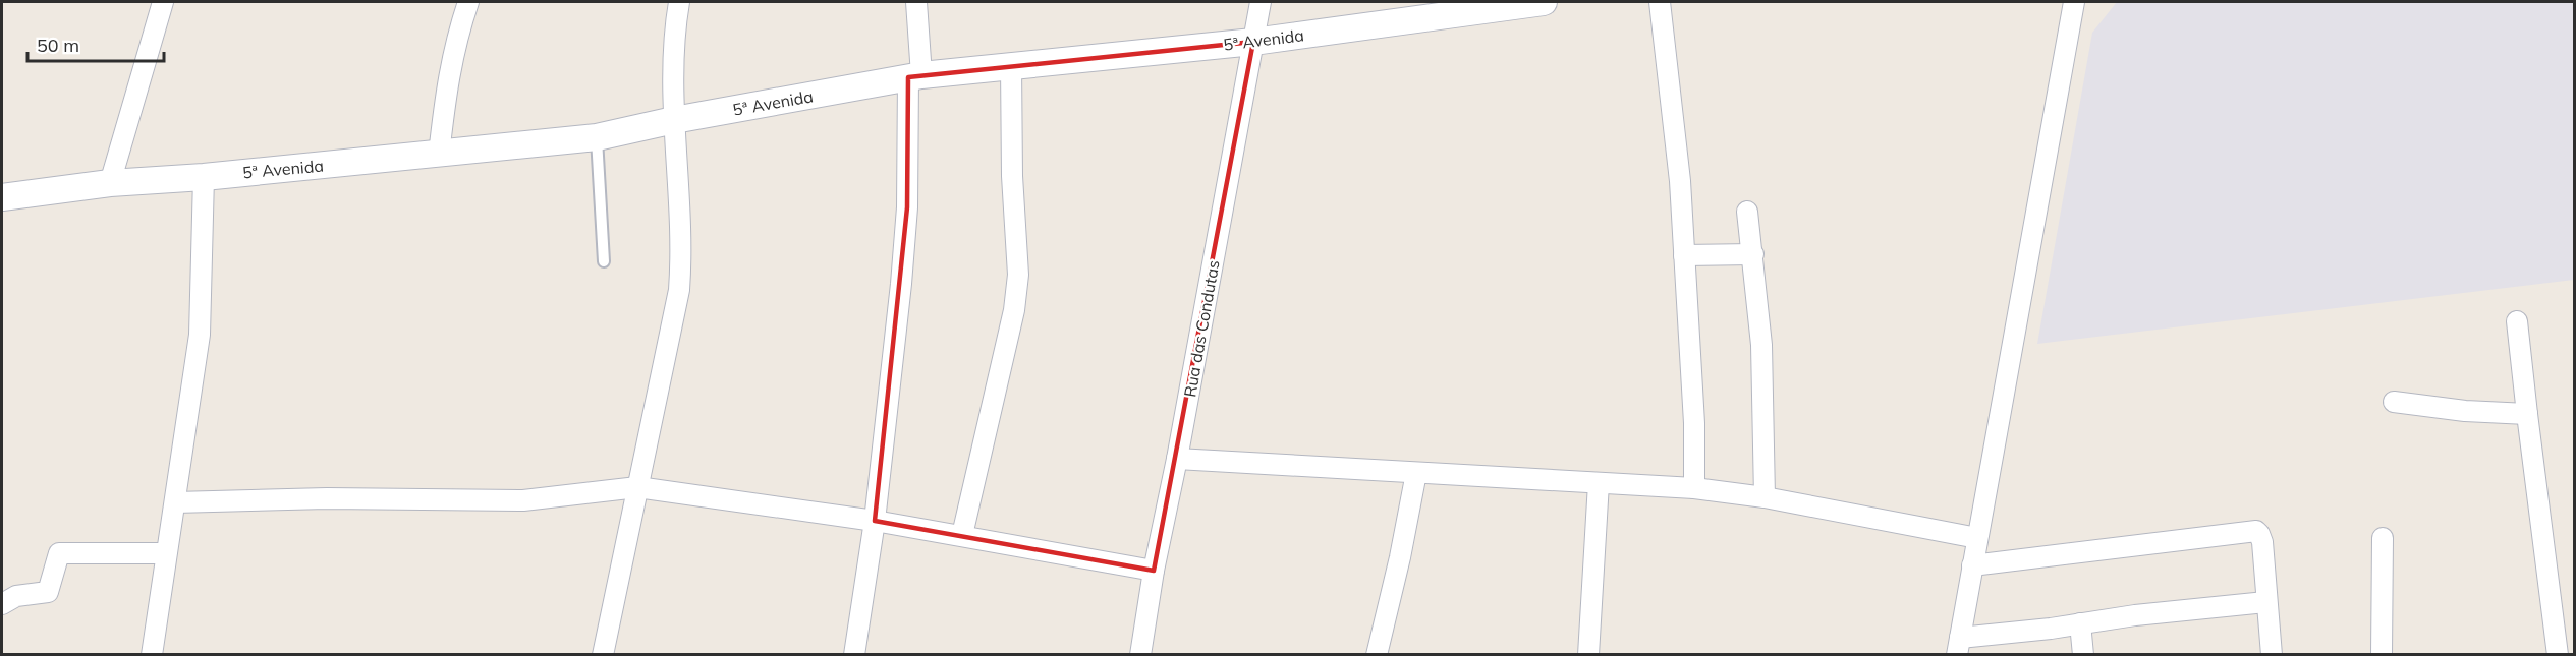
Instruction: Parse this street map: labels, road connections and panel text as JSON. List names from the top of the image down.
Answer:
{
  "streets": {
    "street": ["5ª Avenida", "Rua das Condutas"]
  },
  "crossings": [
    ["5ª Avenida", "Rua das Condutas"]
  ],
  "scale_bar": "50 m"
}
